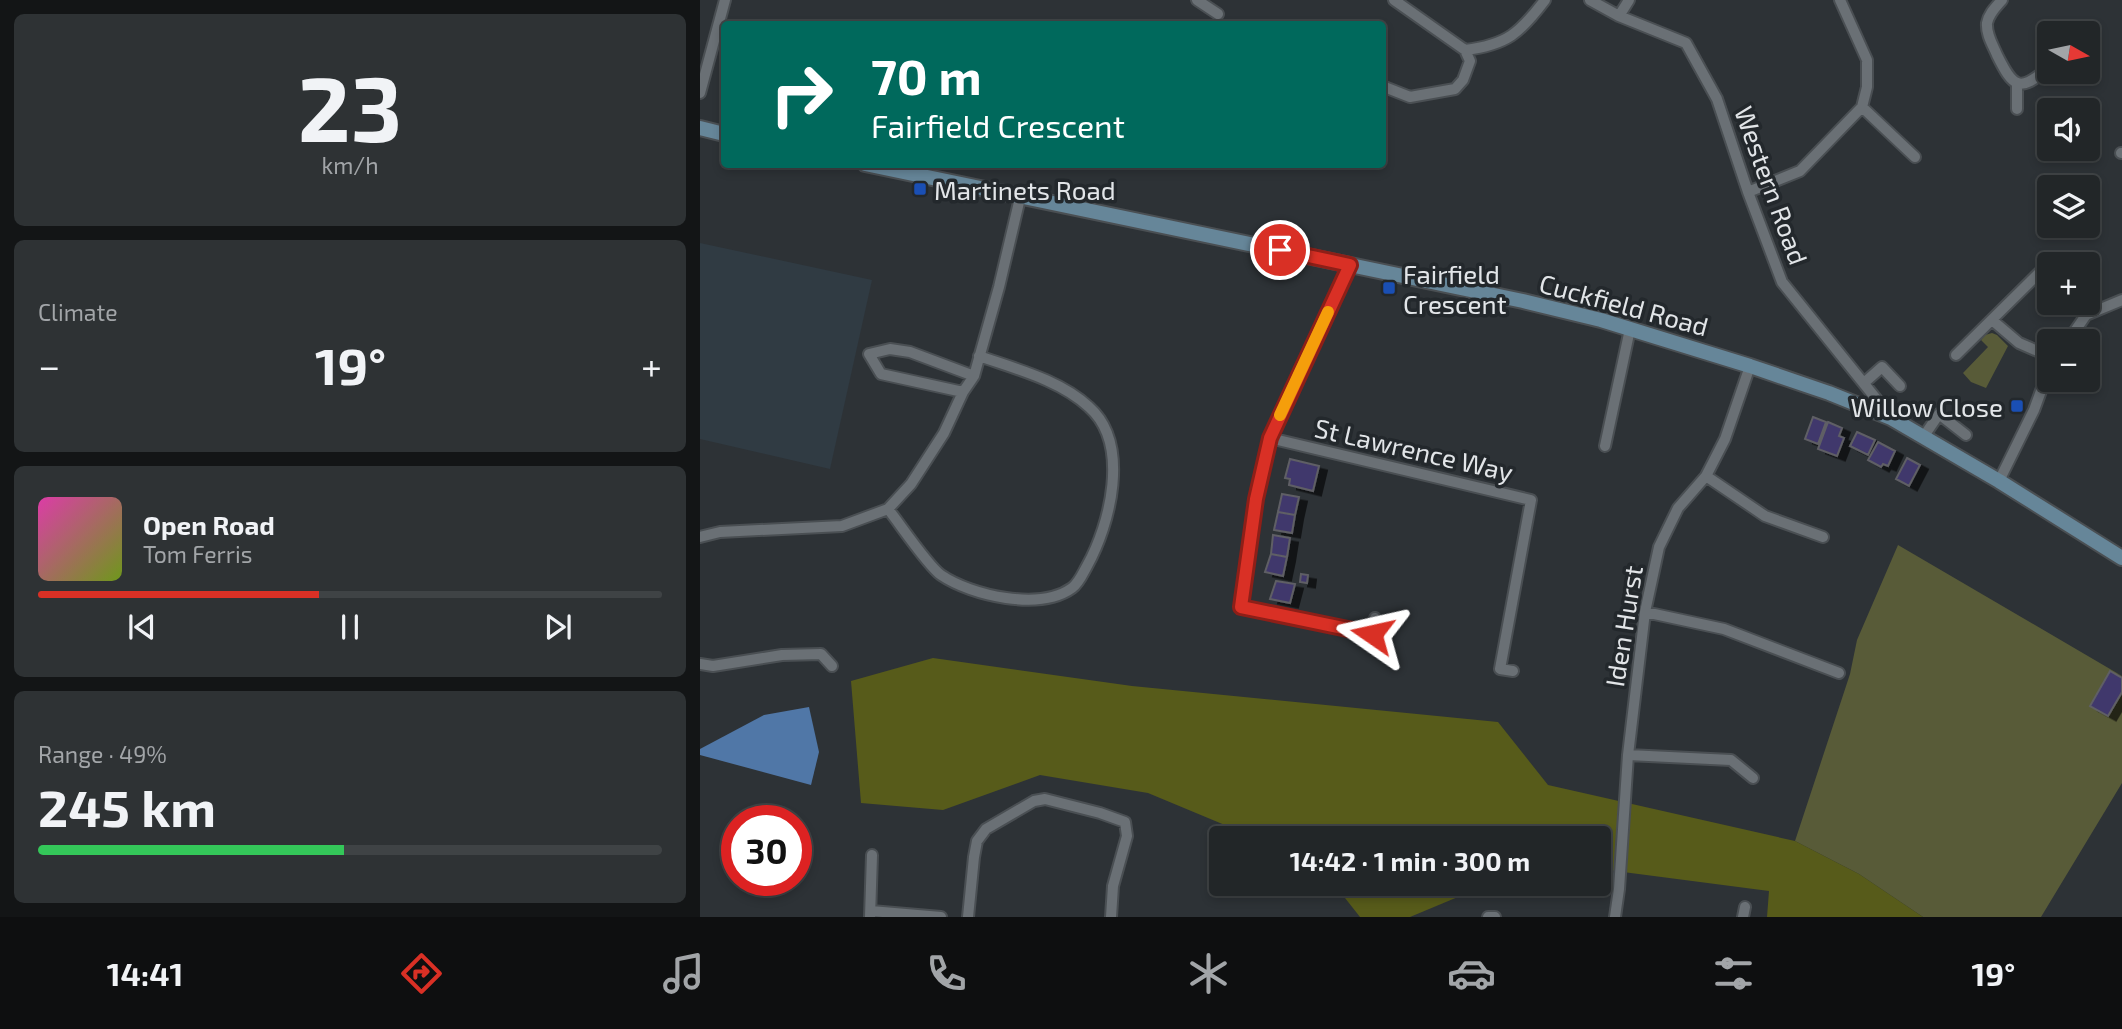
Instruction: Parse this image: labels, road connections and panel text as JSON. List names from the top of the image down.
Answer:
{
  "streets": {
    "street": [
      "Western Road",
      "Cuckfield Road",
      "St Lawrence Way",
      "Iden Hurst"
    ]
  },
  "crossings": [
    ["Western Road", "Cuckfield Road"],
    ["Cuckfield Road", "Iden Hurst"]
  ],
  "places": {
    "transit": ["Martinets Road", "Fairfield Crescent", "Willow Close"]
  },
  "north": "right",
  "page": {
    "tile": [
      ["23", "km/h"],
      "Climate",
      ["Range · 49%", "245 km"]
    ],
    "map_buttons": ["+", "−"],
    "turn": ["70 m", "Fairfield Crescent"],
    "heat": ["−", "19°", "+"],
    "song": ["Open Road", "Tom Ferris"],
    "limit": "30",
    "trip": "14:42 · 1 min · 300 m",
    "tabs": ["14:41", "19°"]
  }
}
